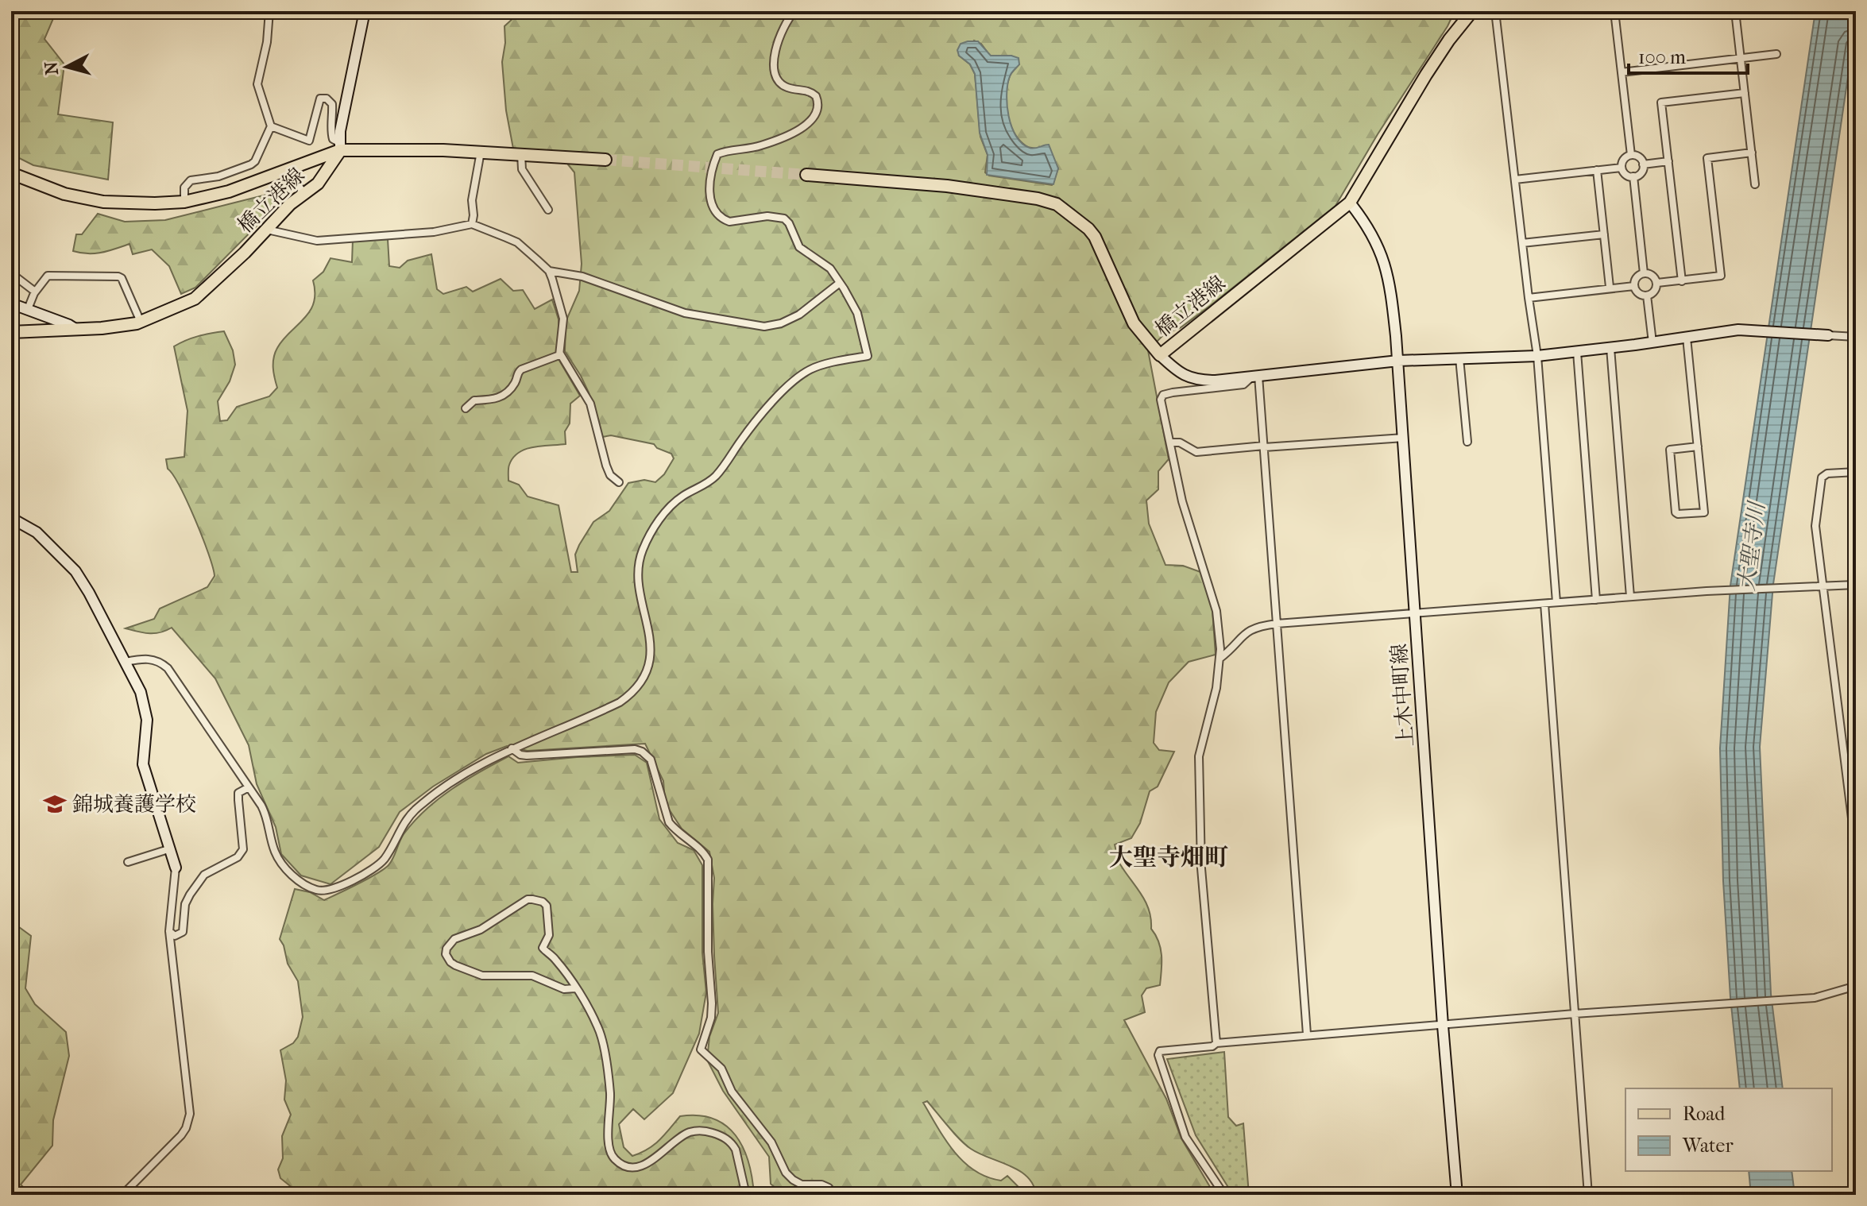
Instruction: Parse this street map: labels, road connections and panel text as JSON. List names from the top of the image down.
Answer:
{
  "streets": {
    "main road": ["橋立港線"],
    "street": ["上木中町線"]
  },
  "crossings": [
    ["橋立港線", "上木中町線"]
  ],
  "districts": ["大聖寺畑町"],
  "water": ["大聖寺川"],
  "places": {
    "school or university": ["錦城養護学校"]
  },
  "legend": ["Road", "Water"],
  "scale_bar": "100 m",
  "north": "left"
}
